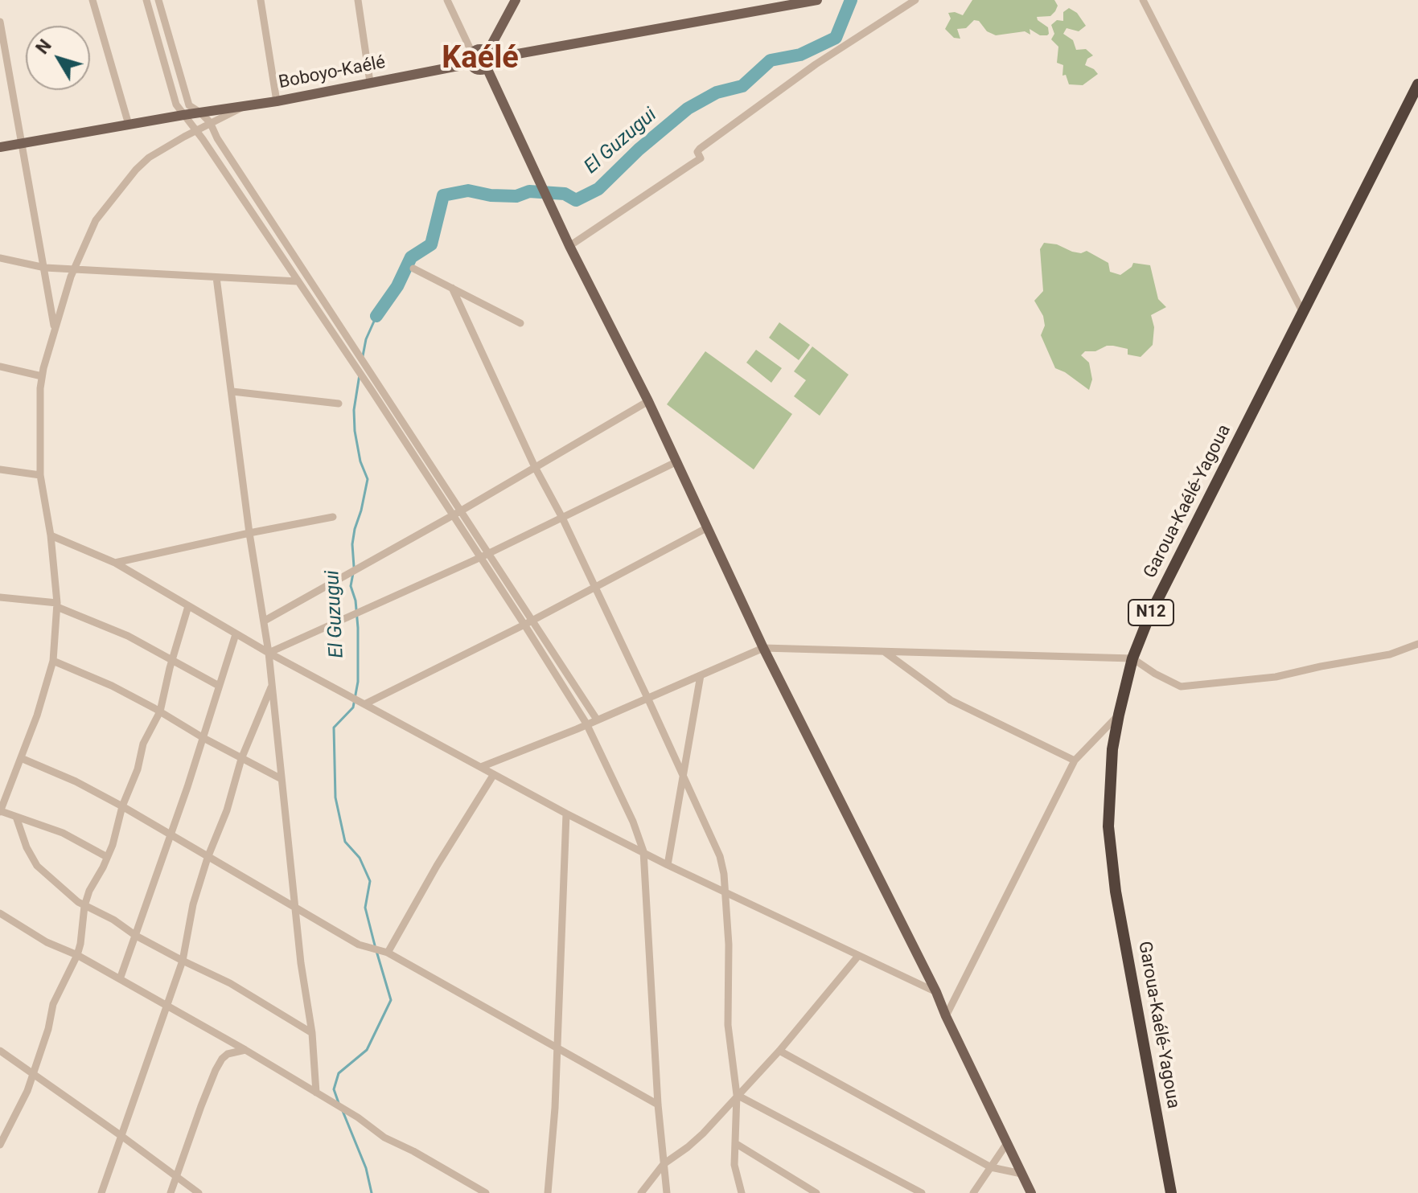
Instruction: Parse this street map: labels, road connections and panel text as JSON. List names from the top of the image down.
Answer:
{
  "streets": {
    "highway": ["Garoua-Kaélé-Yagoua", "N12"],
    "main road": ["Boboyo-Kaélé"]
  },
  "districts": ["Kaélé"],
  "water": ["El Guzugui"],
  "north": "top left"
}
